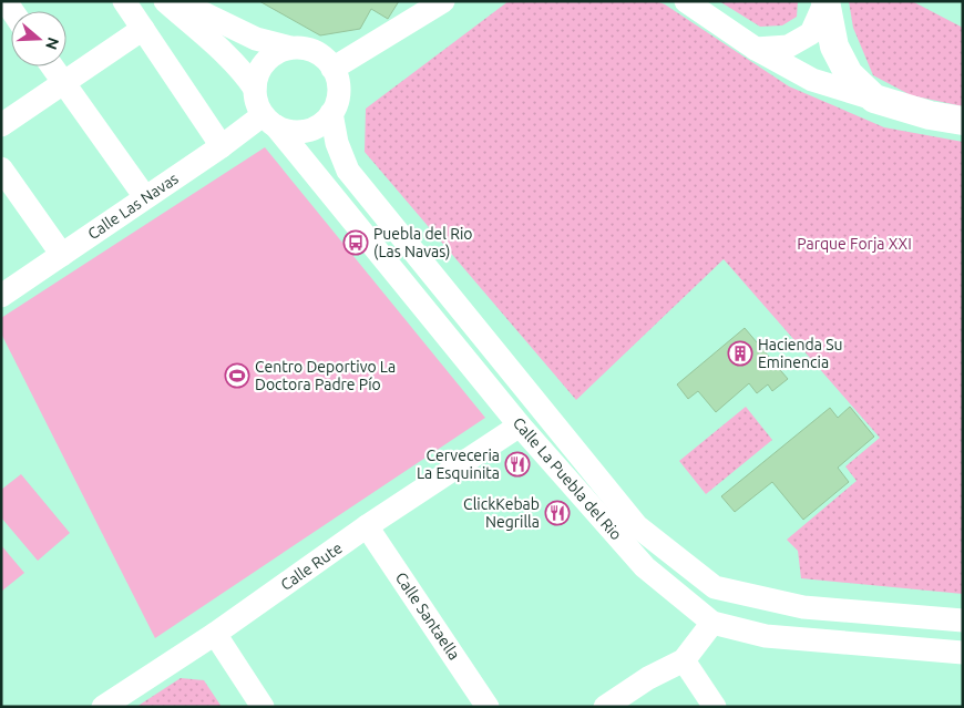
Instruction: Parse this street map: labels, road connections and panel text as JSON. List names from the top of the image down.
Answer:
{
  "streets": {
    "street": [
      "Calle Las Navas",
      "Calle La Puebla del Rio",
      "Calle Rute",
      "Calle Santaella"
    ]
  },
  "crossings": [
    ["Calle Las Navas", "Calle La Puebla del Rio"],
    ["Calle La Puebla del Rio", "Calle Rute"],
    ["Calle Rute", "Calle Santaella"]
  ],
  "parks": ["Parque Forja XXI"],
  "places": {
    "bus stop": ["Puebla del Rio (Las Navas)"],
    "building": ["Hacienda Su Eminencia"],
    "sports": ["Centro Deportivo La Doctora Padre Pío"],
    "restaurant": ["Cerveceria La Esquinita", "ClickKebab Negrilla"]
  },
  "north": "right"
}
